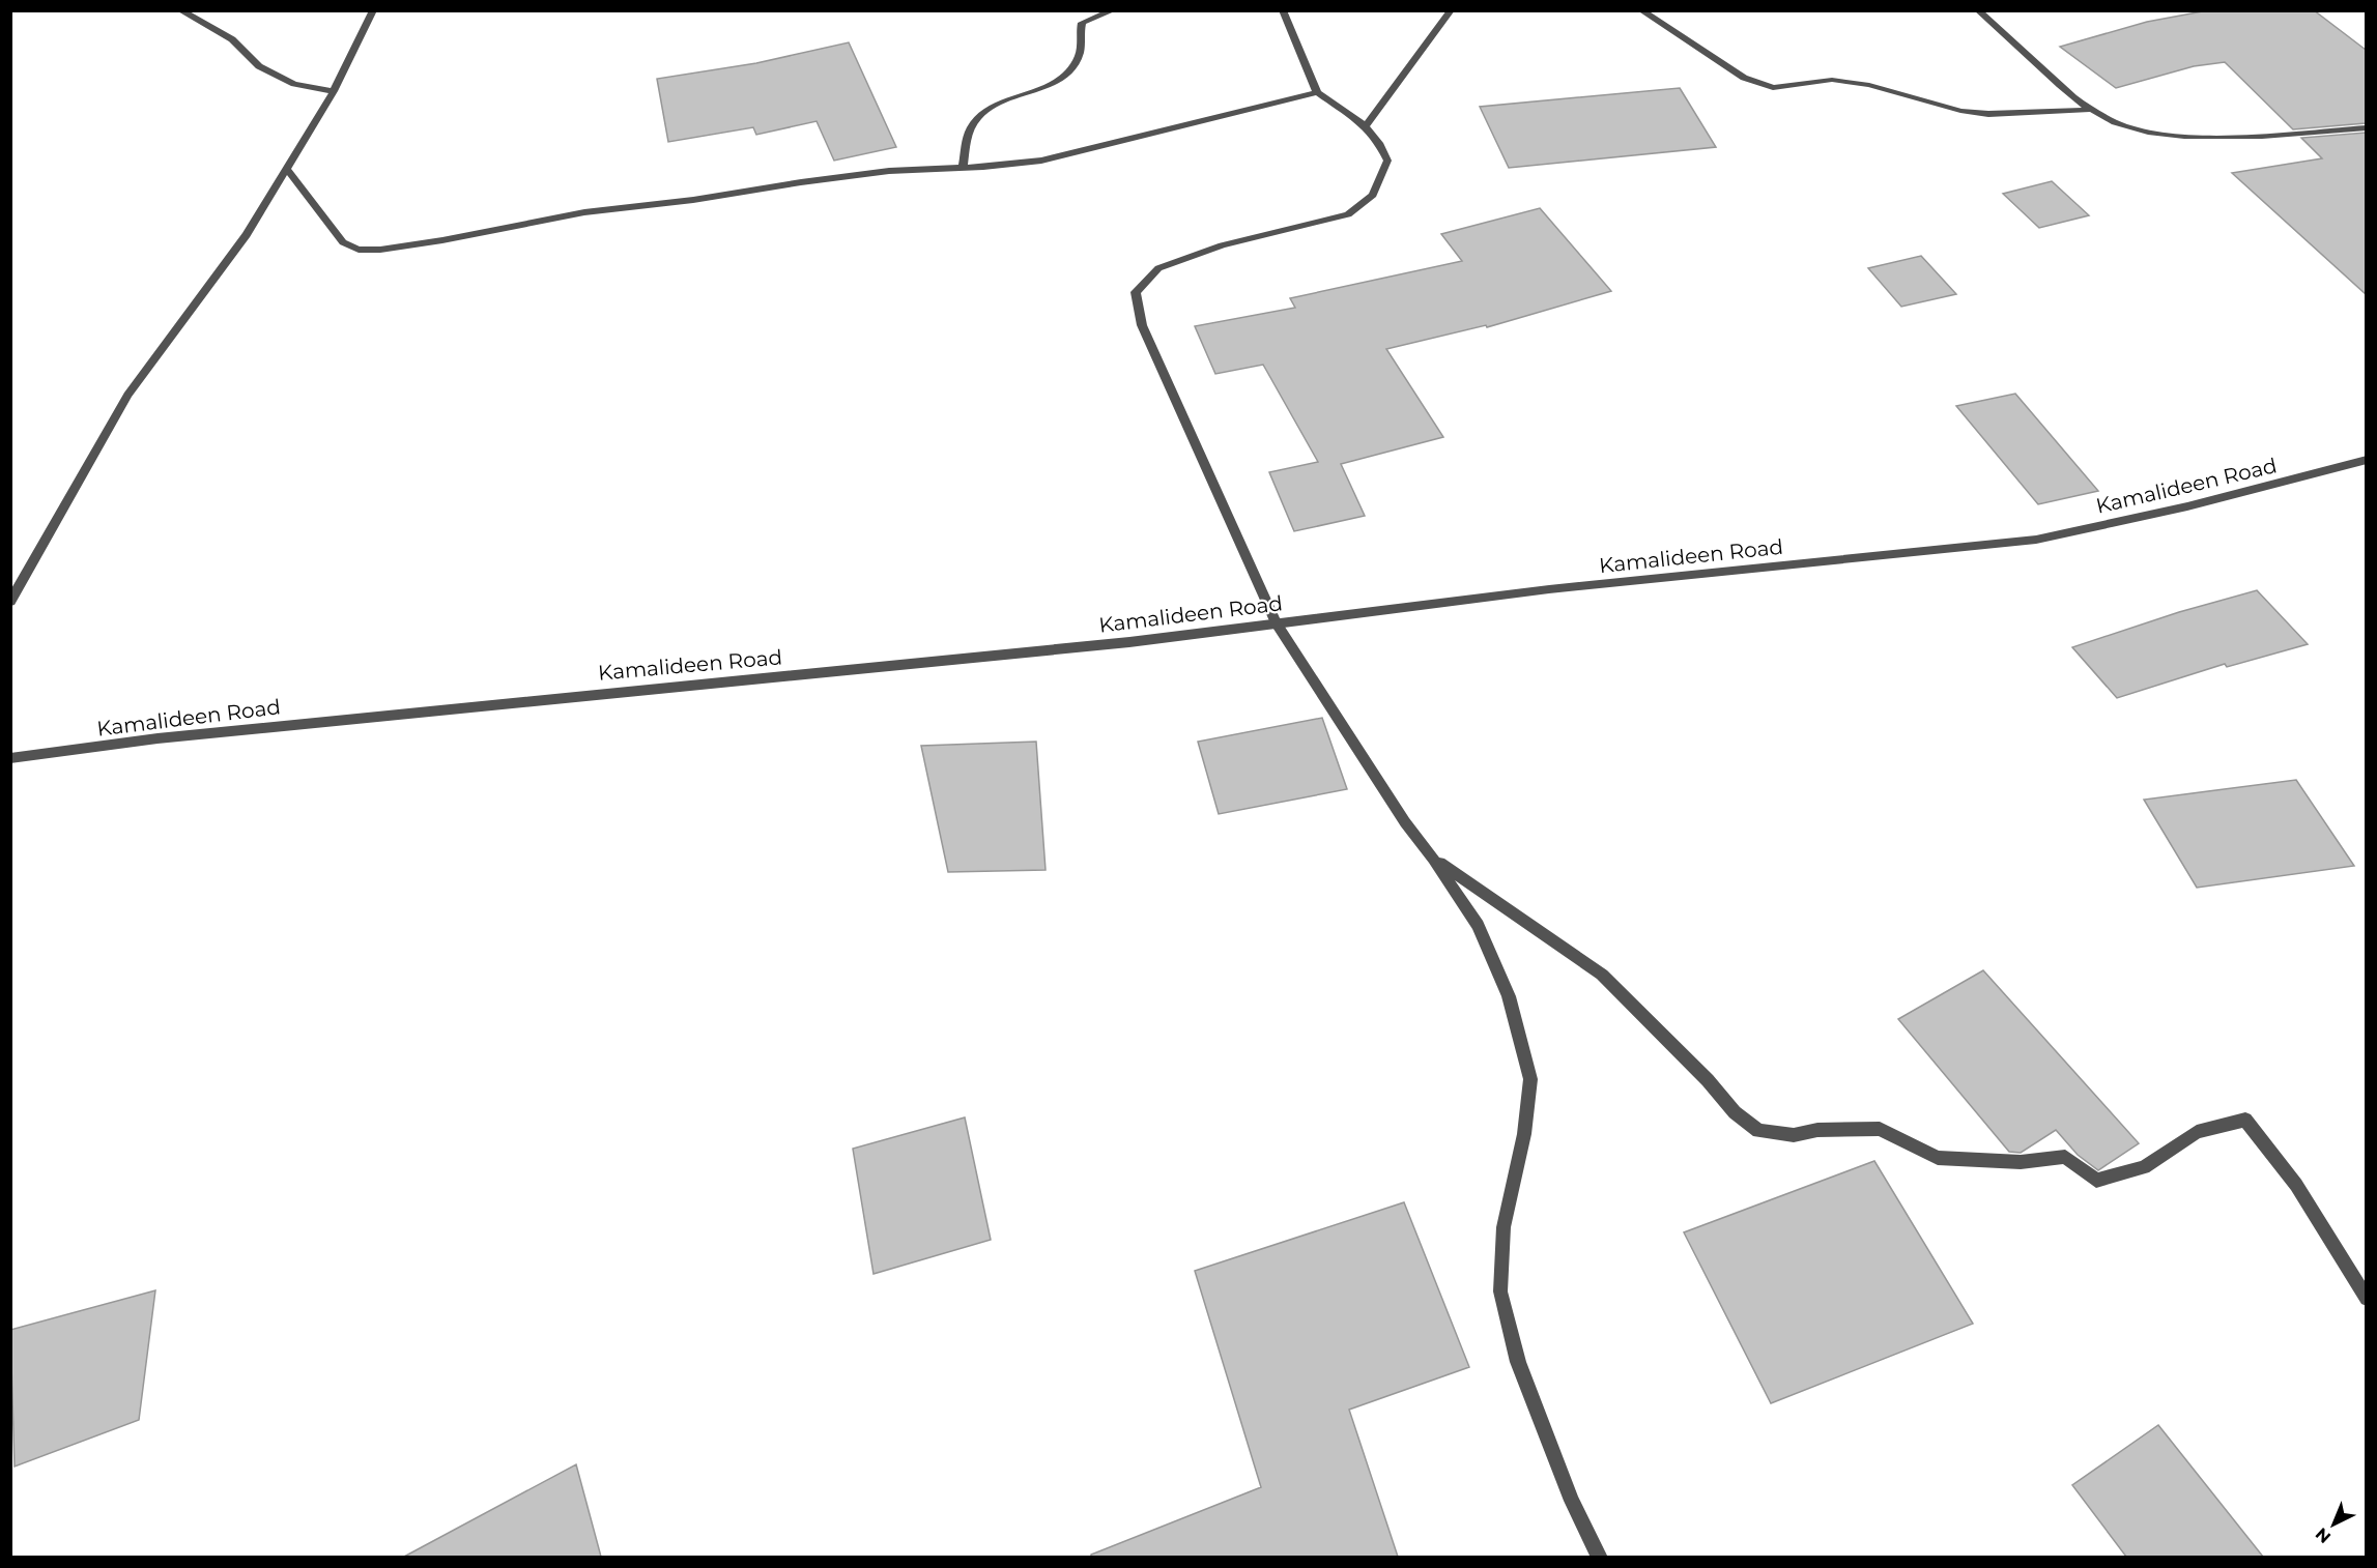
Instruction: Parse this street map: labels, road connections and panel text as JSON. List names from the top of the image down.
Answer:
{
  "streets": {
    "street": ["Kamalideen Road"]
  },
  "north": "bottom left"
}
